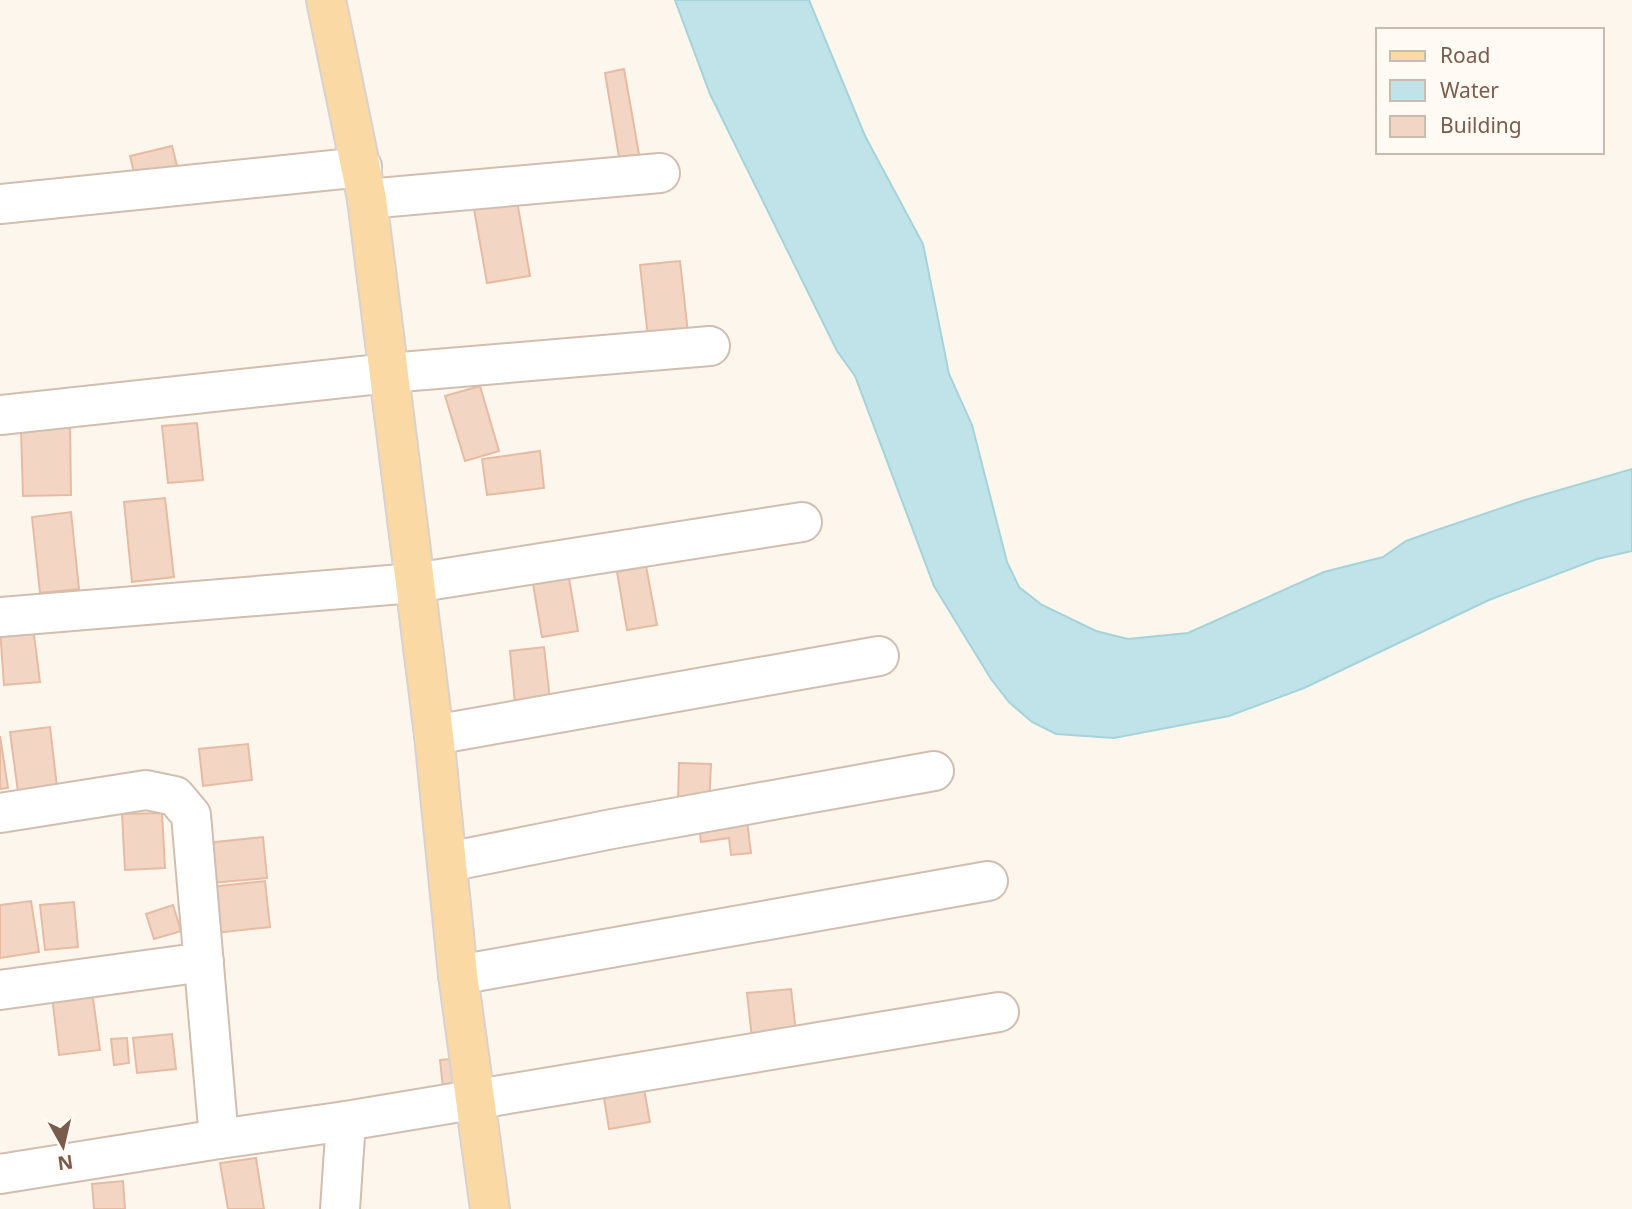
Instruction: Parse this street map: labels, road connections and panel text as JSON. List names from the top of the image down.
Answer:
{
  "legend": ["Road", "Water", "Building"],
  "north": "bottom"
}
